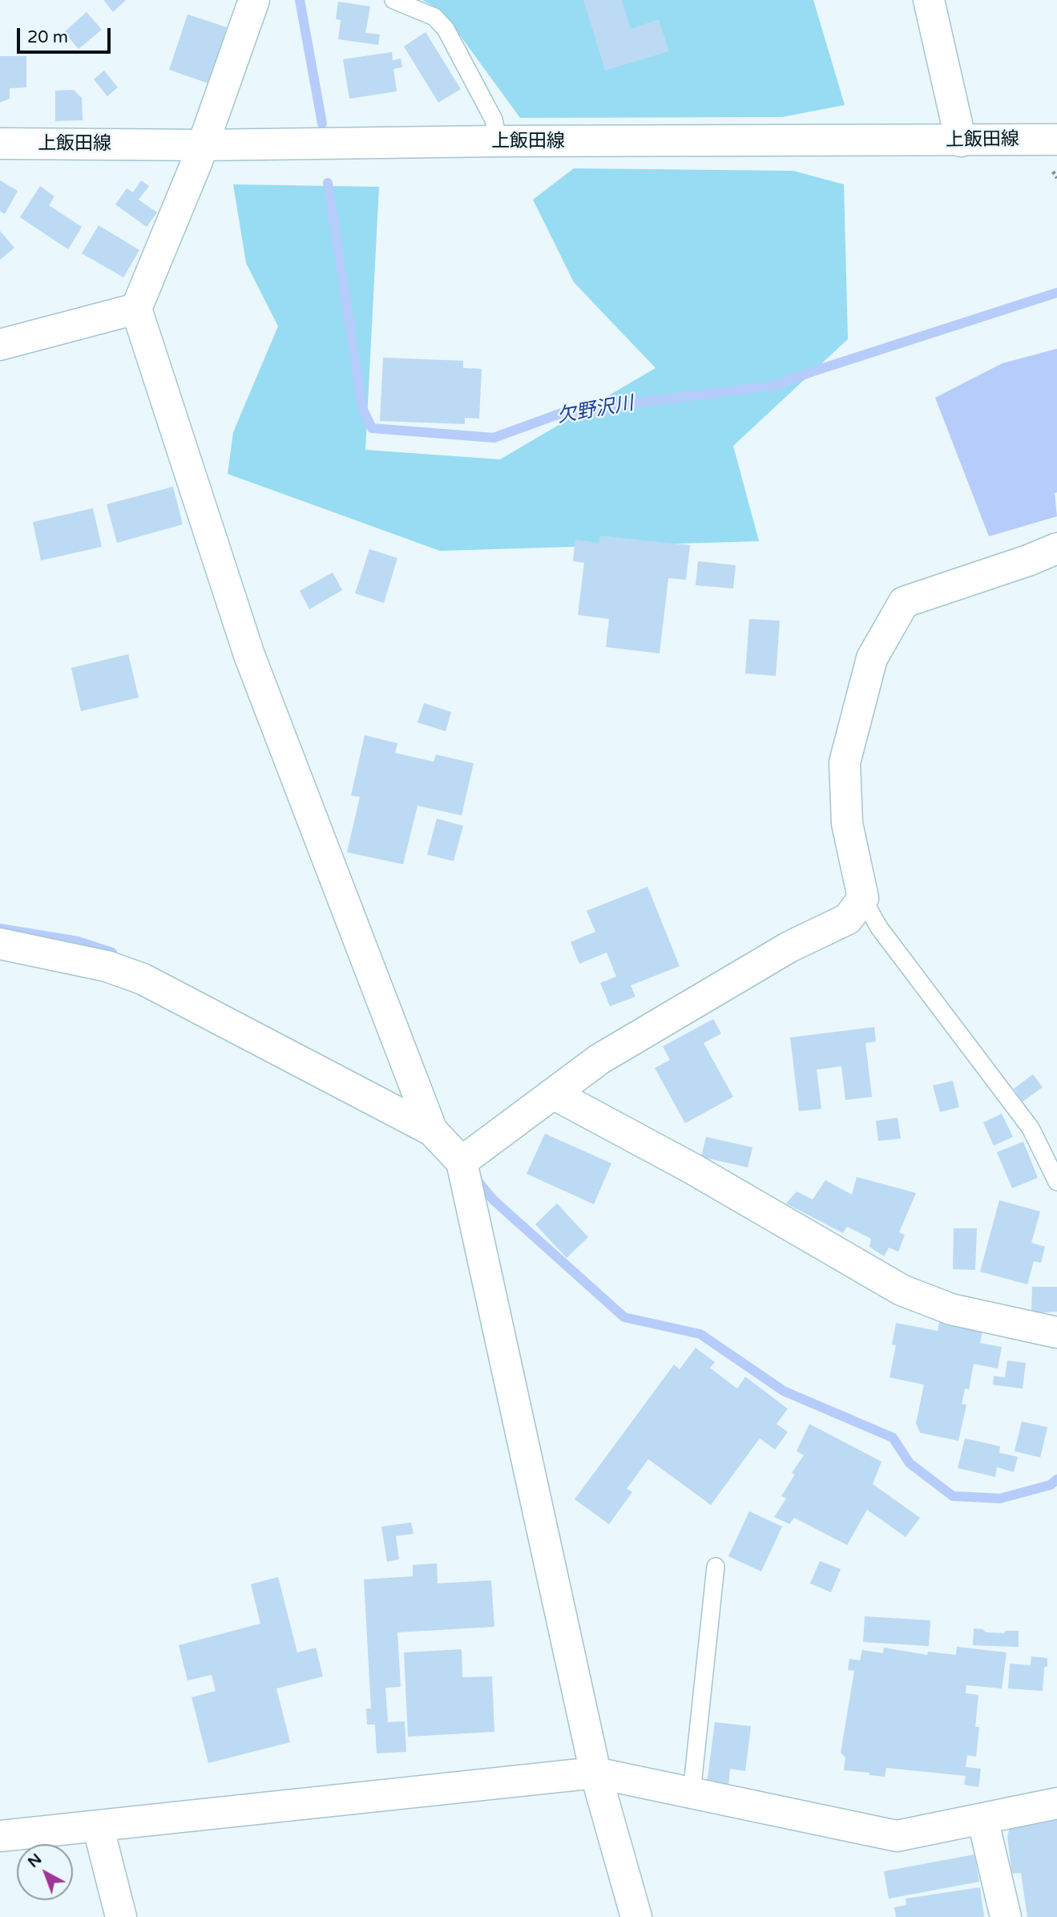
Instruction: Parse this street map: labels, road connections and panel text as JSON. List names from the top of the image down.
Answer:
{
  "streets": {
    "street": ["上飯田線"]
  },
  "water": ["欠野沢川"],
  "scale_bar": "20 m",
  "north": "top left"
}
